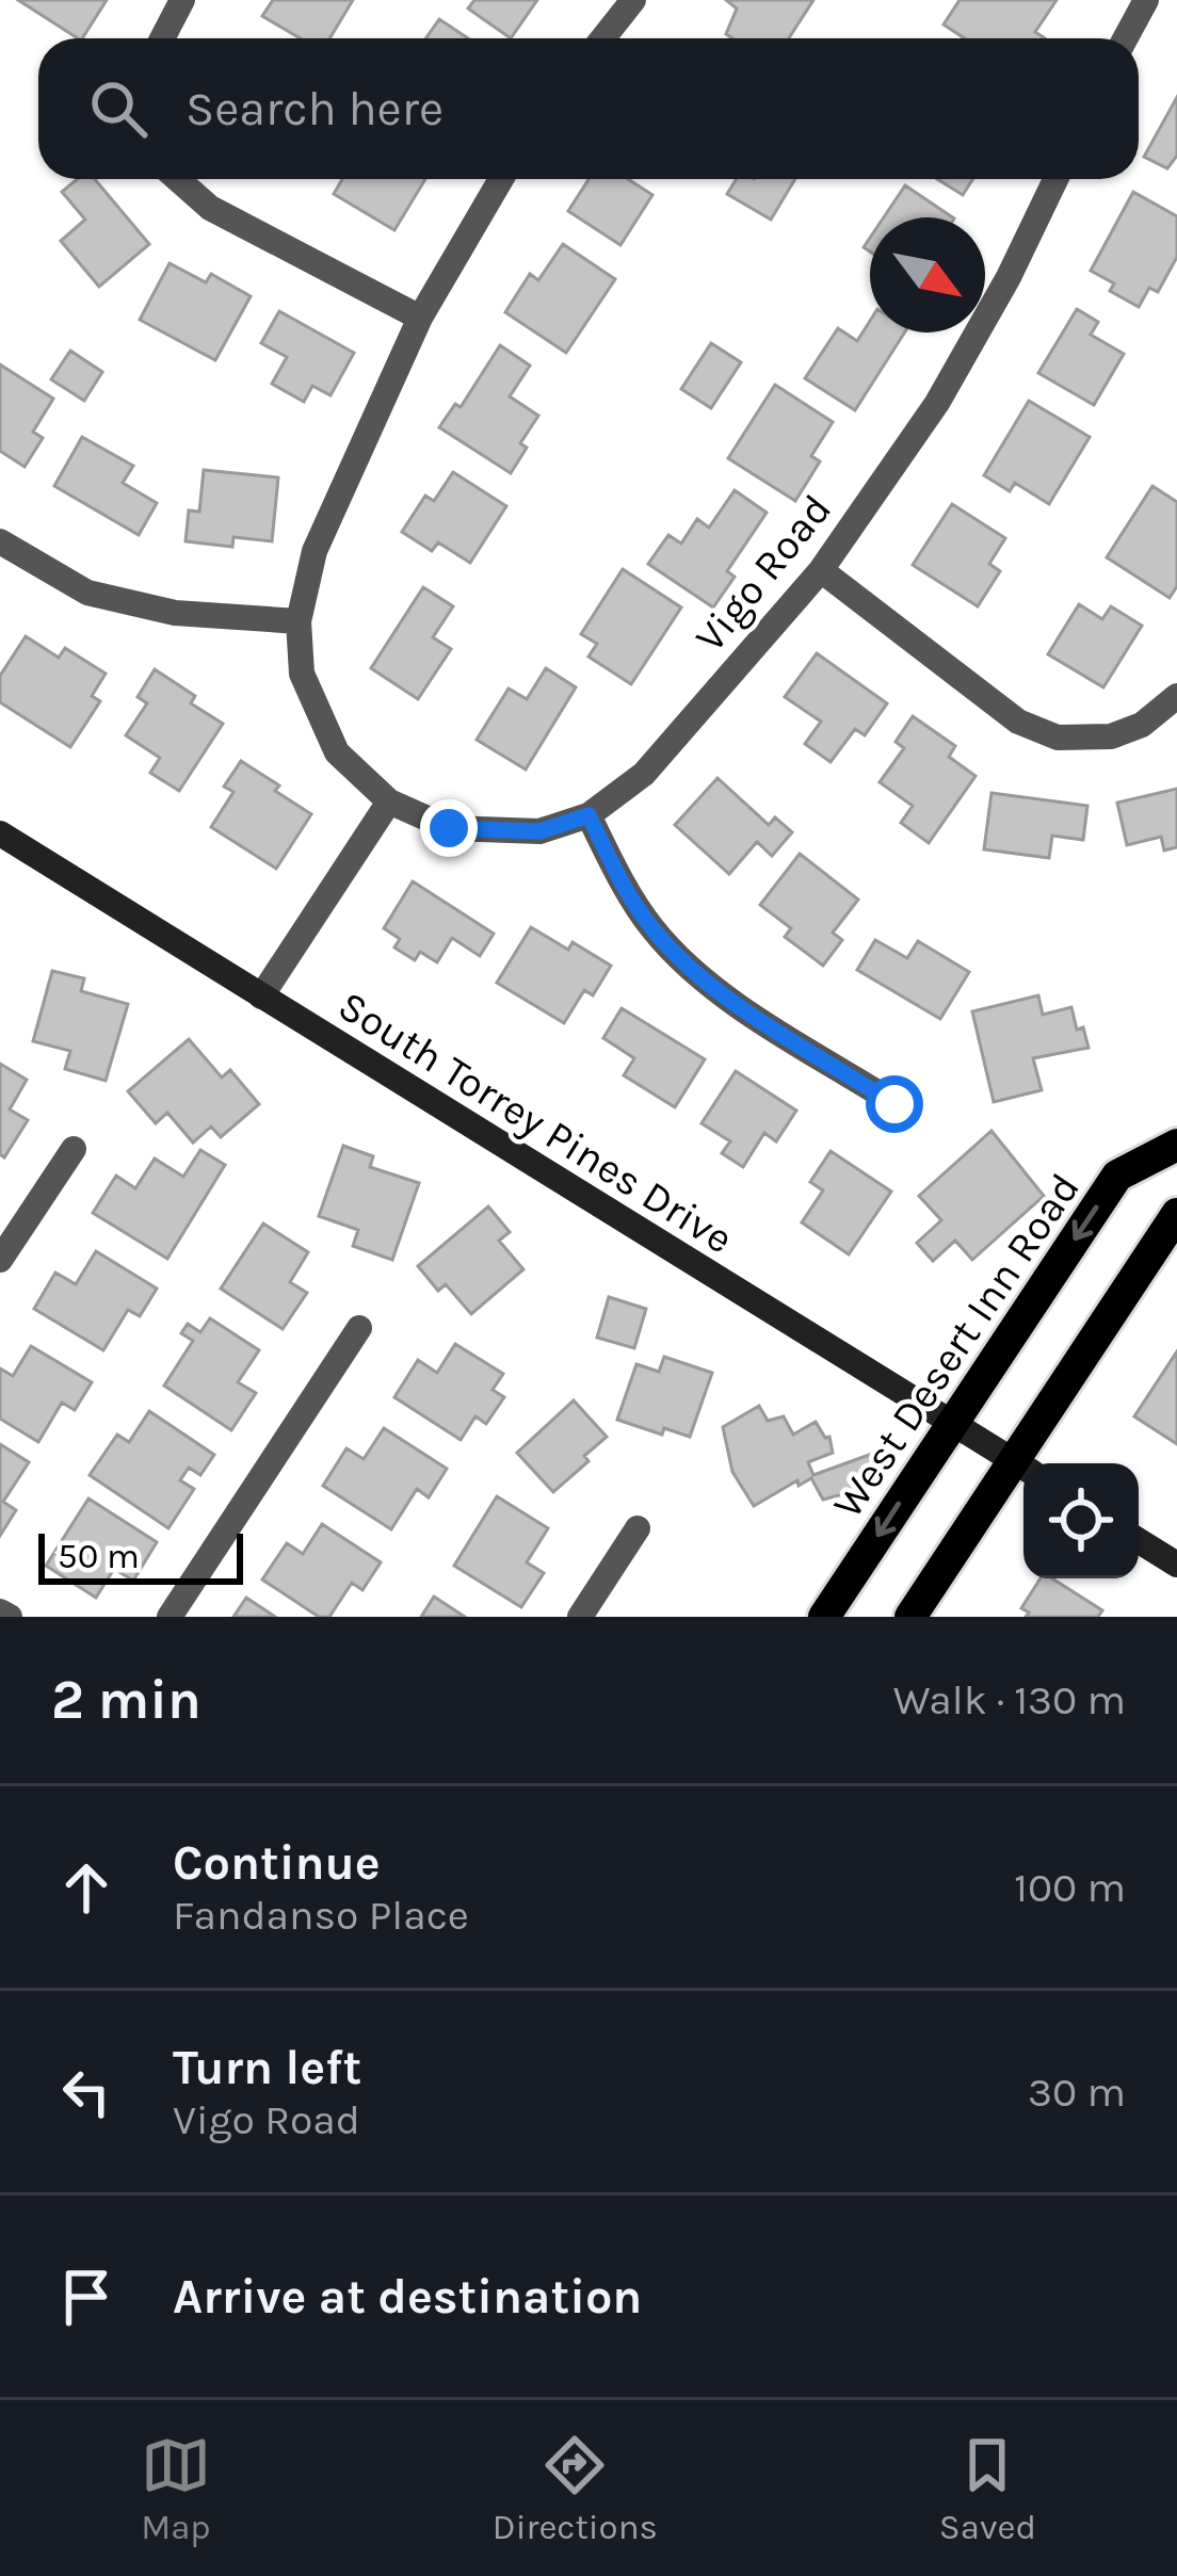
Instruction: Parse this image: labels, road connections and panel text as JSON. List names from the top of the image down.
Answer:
{
  "streets": {
    "main road": ["South Torrey Pines Drive", "West Desert Inn Road"],
    "street": ["Vigo Road"]
  },
  "crossings": [
    ["South Torrey Pines Drive", "West Desert Inn Road"]
  ],
  "scale_bar": "50 m",
  "north": "bottom right",
  "page": {
    "search": "Search here",
    "scale": "50 m",
    "heading": ["2 min", "Walk · 130 m"],
    "list": [
      ["Continue", "Fandanso Place", "100 m"],
      ["Turn left", "Vigo Road", "30 m"],
      "Arrive at destination"
    ],
    "nav": ["Map", "Directions", "Saved"]
  }
}
